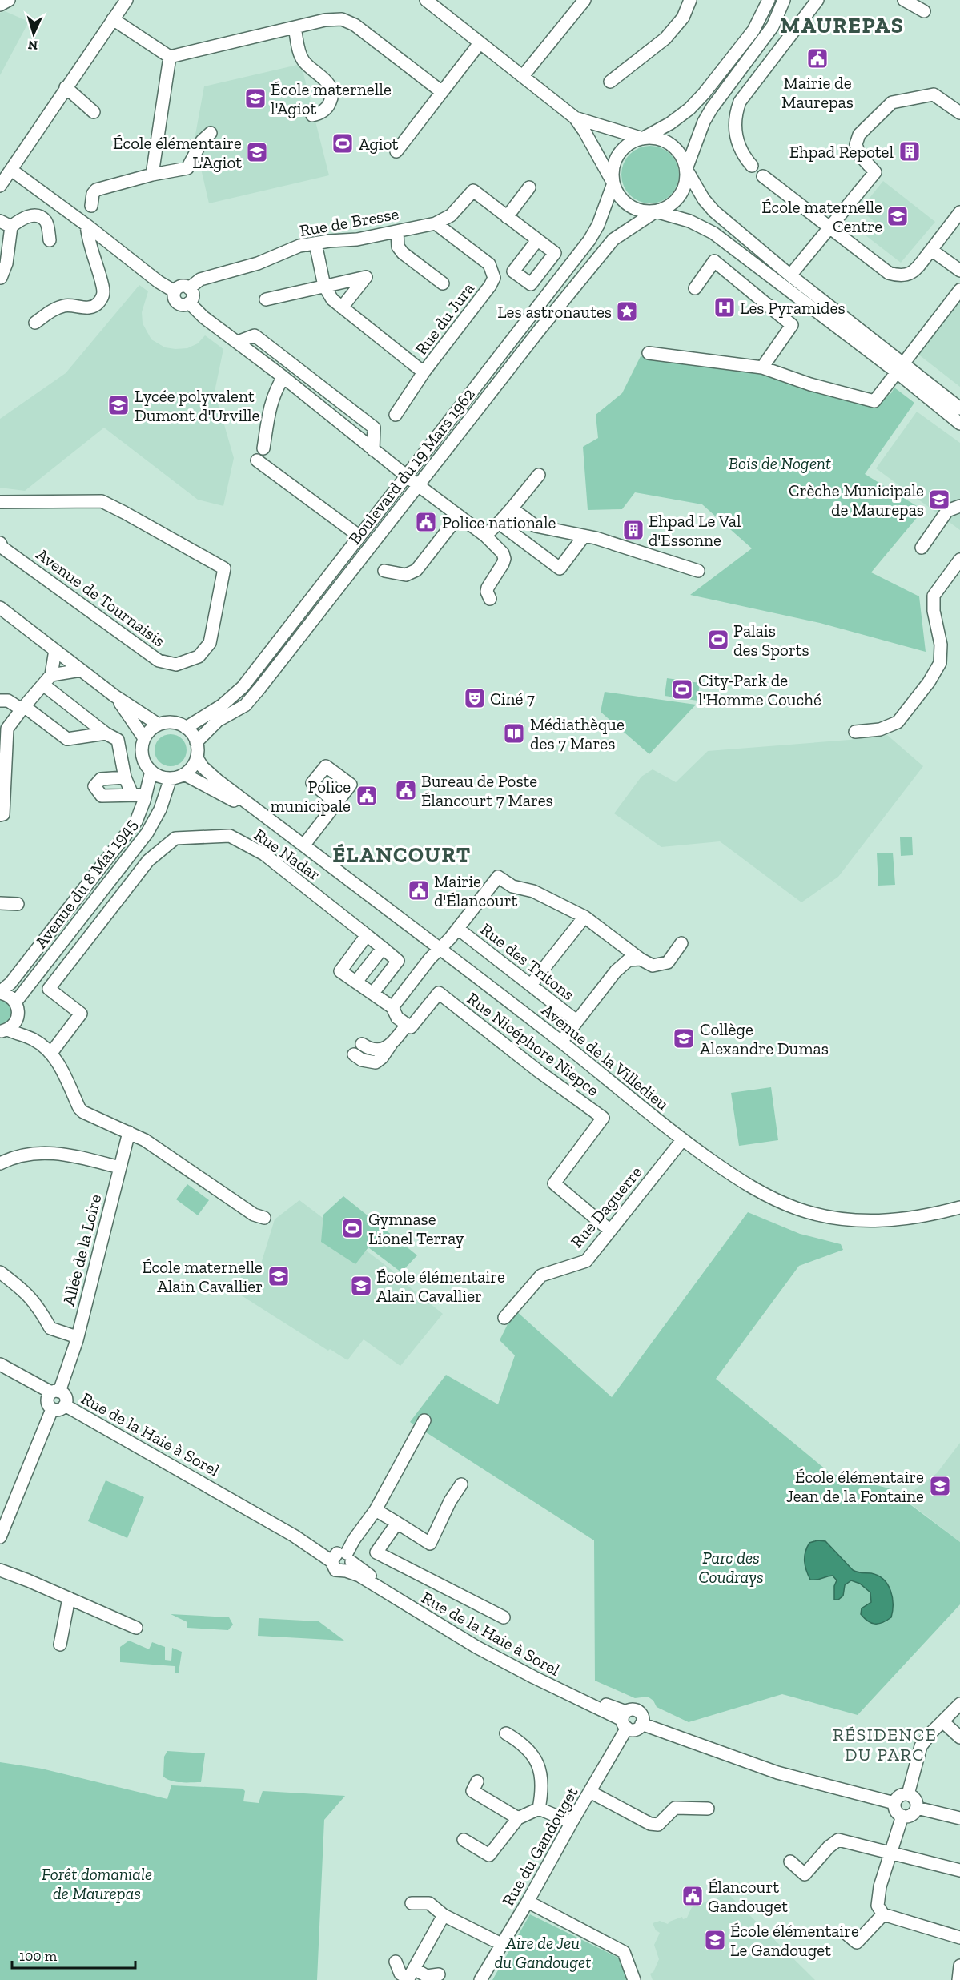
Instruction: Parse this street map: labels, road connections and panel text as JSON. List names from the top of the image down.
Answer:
{
  "streets": {
    "street": [
      "Rue de Bresse",
      "Rue du Jura",
      "Boulevard du 19 Mars 1962",
      "Avenue de Tournaisis",
      "Rue Nadar",
      "Avenue du 8 Mai 1945",
      "Rue des Tritons",
      "Rue Nicéphore Niepce",
      "Avenue de la Villedieu",
      "Rue Daguerre",
      "Allée de la Loire",
      "Rue de la Haie à Sorel",
      "Rue du Gandouget"
    ]
  },
  "crossings": [
    ["Rue de Bresse", "Rue du Jura"],
    ["Boulevard du 19 Mars 1962", "Avenue du 8 Mai 1945"],
    ["Boulevard du 19 Mars 1962", "Avenue de la Villedieu"],
    ["Avenue du 8 Mai 1945", "Avenue de la Villedieu"],
    ["Rue Nicéphore Niepce", "Rue Daguerre"],
    ["Avenue de la Villedieu", "Rue Daguerre"],
    ["Allée de la Loire", "Rue de la Haie à Sorel"],
    ["Rue de la Haie à Sorel", "Rue du Gandouget"]
  ],
  "districts": ["MAUREPAS", "ÉLANCOURT", "RÉSIDENCE DU PARC"],
  "parks": [
    "Bois de Nogent",
    "Parc des Coudrays",
    "Forêt domaniale de Maurepas",
    "Aire de Jeu du Gandouget"
  ],
  "places": {
    "public building": [
      "Mairie de Maurepas",
      "Police nationale",
      "Bureau de Poste Élancourt 7 Mares",
      "Police municipale",
      "Mairie d'Élancourt",
      "Élancourt Gandouget"
    ],
    "school or university": [
      "École maternelle l'Agiot",
      "École élémentaire L'Agiot",
      "École maternelle Centre",
      "Lycée polyvalent Dumont d'Urville",
      "Crèche Municipale de Maurepas",
      "Collège Alexandre Dumas",
      "École maternelle Alain Cavallier",
      "École élémentaire Alain Cavallier",
      "École élémentaire Jean de la Fontaine",
      "École élémentaire Le Gandouget"
    ],
    "sports": [
      "Agiot",
      "Palais des Sports",
      "City-Park de l'Homme Couché",
      "Gymnase Lionel Terray"
    ],
    "building": ["Ehpad Repotel", "Ehpad Le Val d'Essonne"],
    "hospital": ["Les Pyramides"],
    "place": ["Les astronautes"],
    "theatre": ["Ciné 7"],
    "library": ["Médiathèque des 7 Mares"]
  },
  "scale_bar": "100 m",
  "north": "bottom"
}
